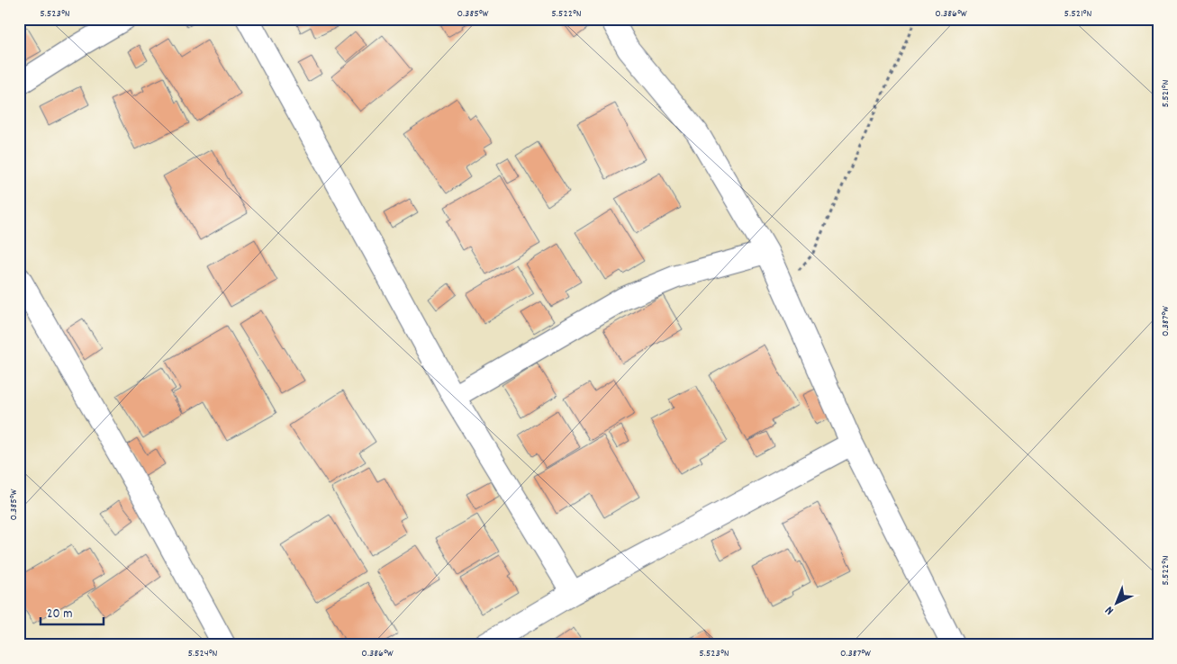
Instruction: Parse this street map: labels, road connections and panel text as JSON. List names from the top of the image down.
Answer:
{
  "scale_bar": "20 m",
  "north": "bottom left",
  "coordinates": [
    "5.523°N",
    "0.385°W",
    "5.522°N",
    "0.386°W",
    "5.521°N",
    "0.387°W",
    "5.524°N"
  ]
}
